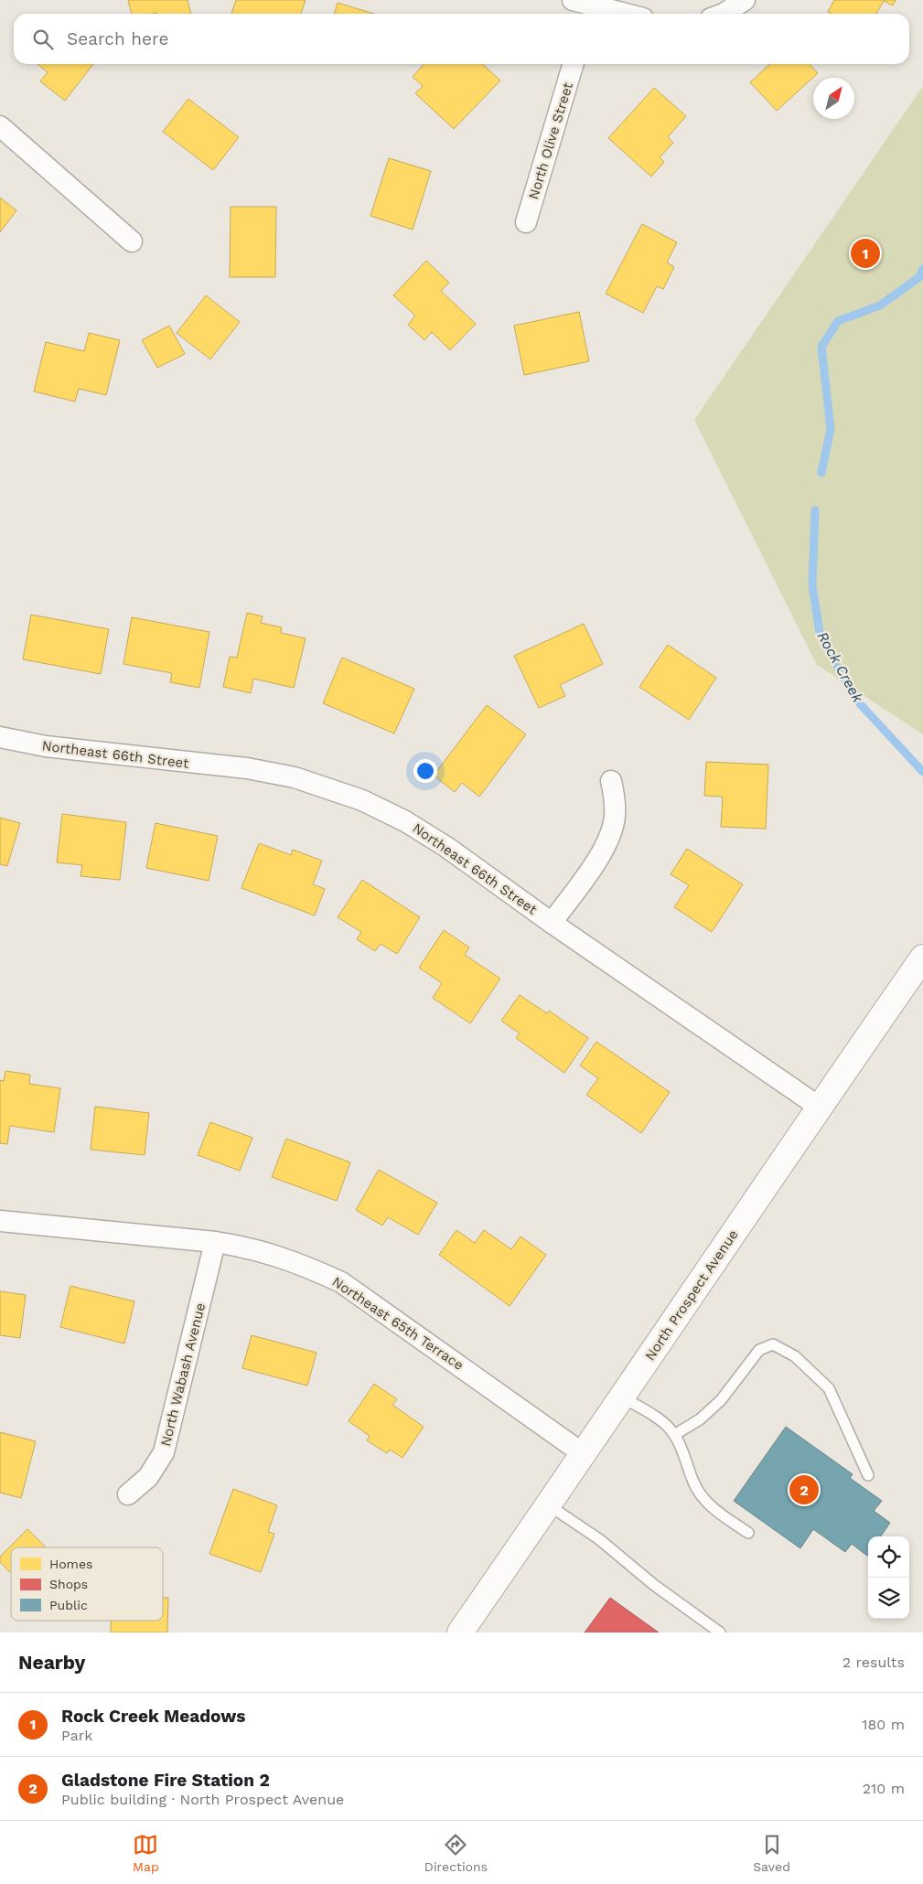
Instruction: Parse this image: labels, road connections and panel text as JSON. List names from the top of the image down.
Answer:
{
  "streets": {
    "main road": ["North Prospect Avenue"],
    "street": [
      "North Olive Street",
      "Northeast 66th Street",
      "Northeast 65th Terrace",
      "North Wabash Avenue"
    ]
  },
  "crossings": [
    ["Northeast 66th Street", "North Prospect Avenue"],
    ["North Prospect Avenue", "Northeast 65th Terrace"],
    ["Northeast 65th Terrace", "North Wabash Avenue"]
  ],
  "water": ["Rock Creek"],
  "legend": ["Homes", "Shops", "Public"],
  "north": "top right",
  "page": {
    "search": "Search here",
    "pins": ["1", "2"],
    "heading": ["Nearby", "2 results"],
    "list": [
      {
        "mark": "1",
        "name": "Rock Creek Meadows",
        "note": "Park",
        "value": "180 m"
      },
      {
        "mark": "2",
        "name": "Gladstone Fire Station 2",
        "note": "Public building · North Prospect Avenue",
        "value": "210 m"
      }
    ],
    "nav": ["Map", "Directions", "Saved"]
  }
}
